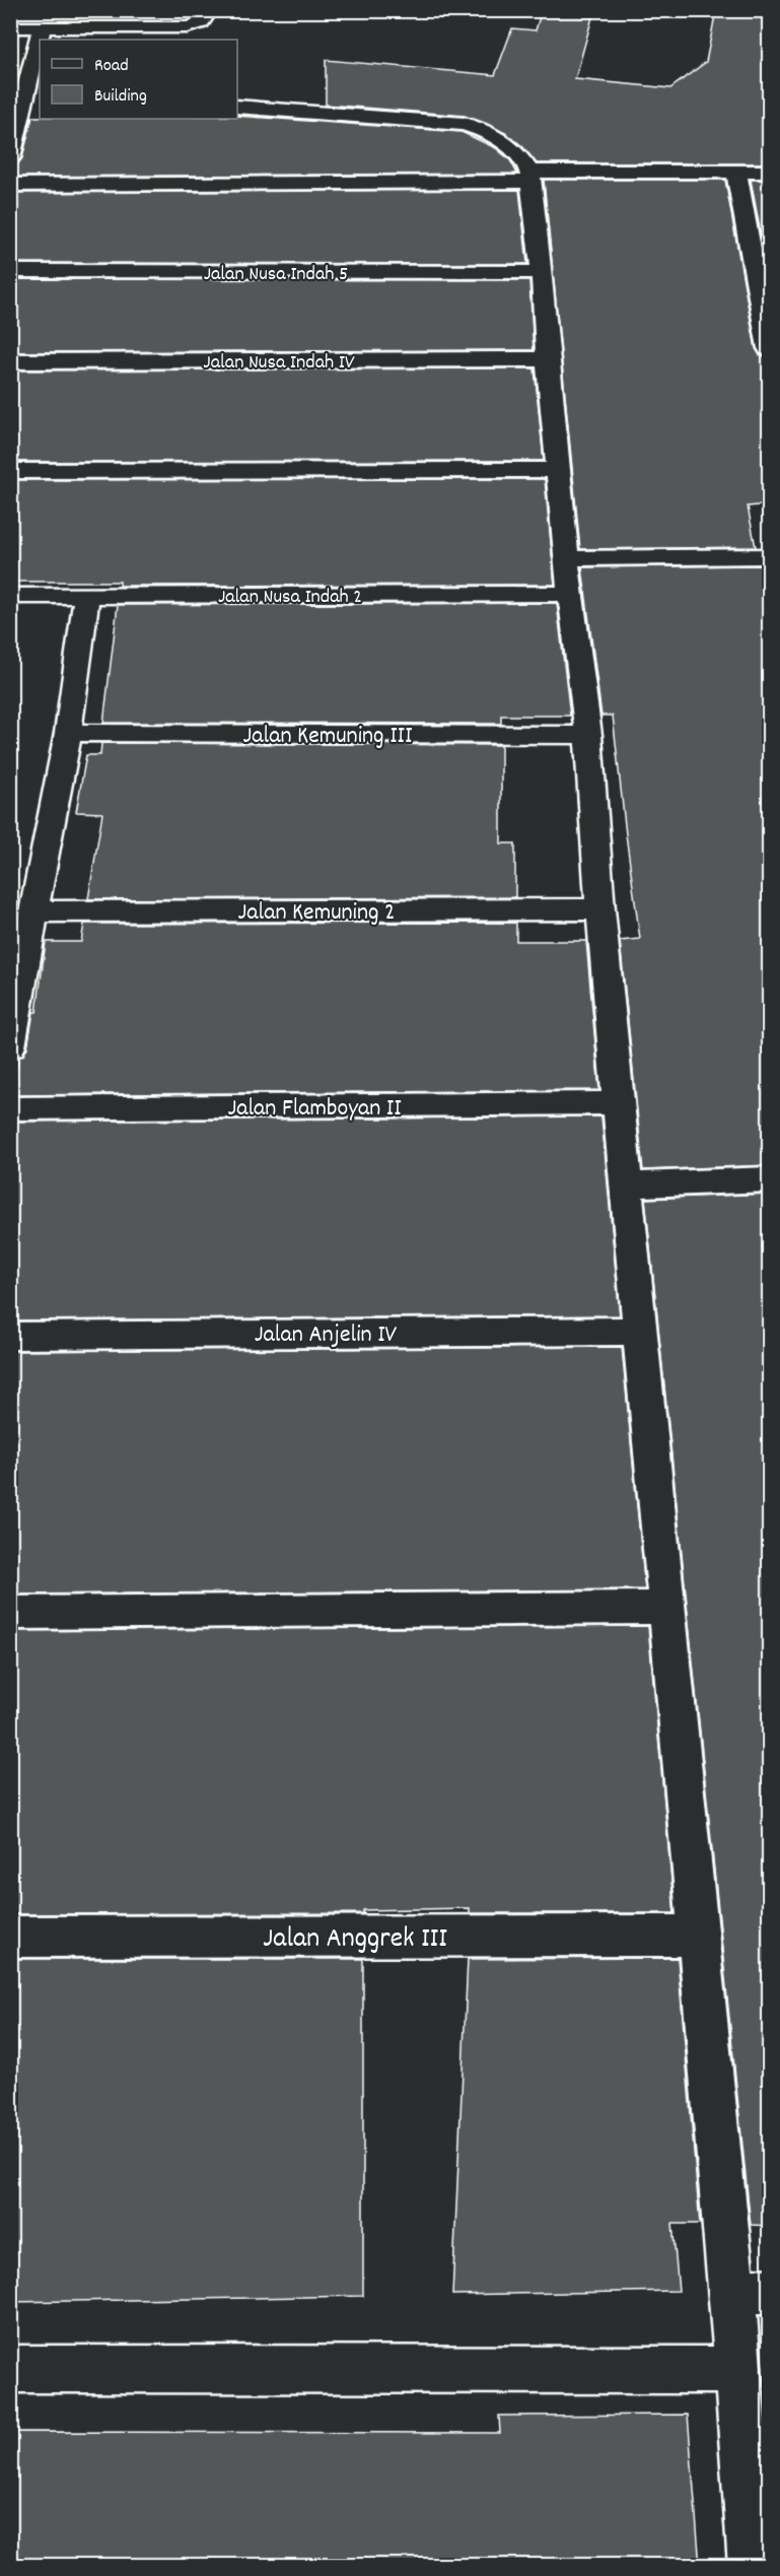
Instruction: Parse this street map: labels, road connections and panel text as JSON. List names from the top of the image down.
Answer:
{
  "streets": {
    "street": [
      "Jalan Nusa Indah 5",
      "Jalan Nusa Indah IV",
      "Jalan Nusa Indah 2",
      "Jalan Kemuning III",
      "Jalan Kemuning 2",
      "Jalan Flamboyan II",
      "Jalan Anjelin IV",
      "Jalan Anggrek III"
    ]
  },
  "legend": ["Road", "Building"]
}
